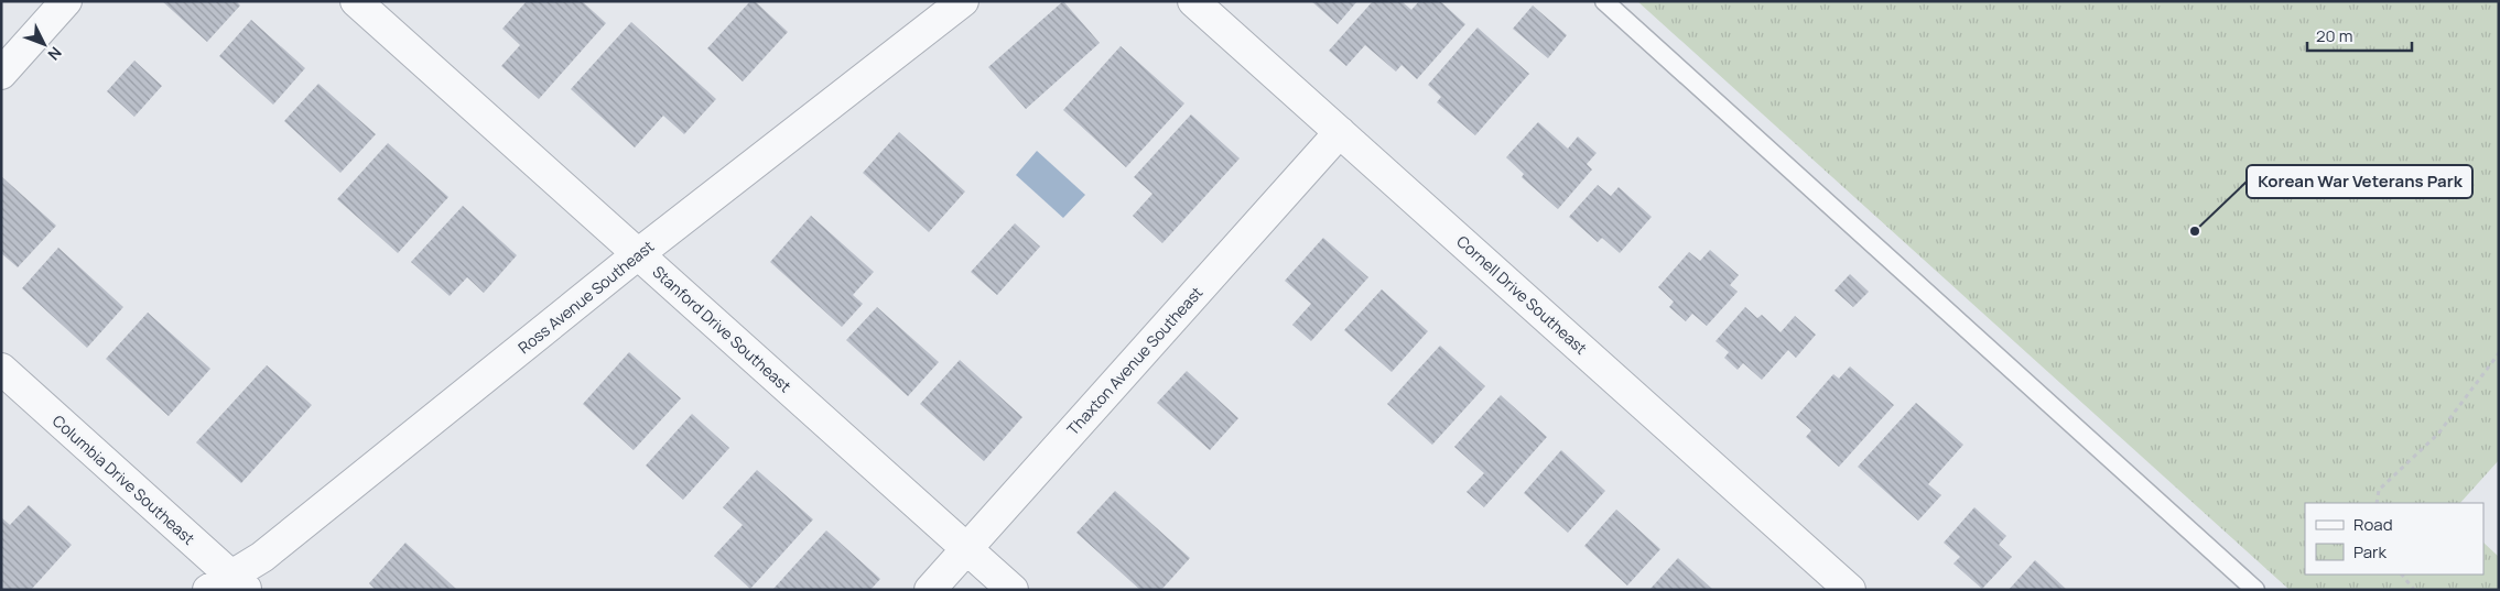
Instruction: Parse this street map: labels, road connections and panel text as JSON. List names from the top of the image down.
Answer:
{
  "streets": {
    "street": [
      "Cornell Drive Southeast",
      "Ross Avenue Southeast",
      "Stanford Drive Southeast",
      "Thaxton Avenue Southeast",
      "Columbia Drive Southeast"
    ]
  },
  "crossings": [
    ["Cornell Drive Southeast", "Thaxton Avenue Southeast"],
    ["Ross Avenue Southeast", "Stanford Drive Southeast"],
    ["Ross Avenue Southeast", "Columbia Drive Southeast"],
    ["Stanford Drive Southeast", "Thaxton Avenue Southeast"]
  ],
  "places": ["Korean War Veterans Park"],
  "legend": ["Road", "Park"],
  "scale_bar": "20 m",
  "north": "bottom right"
}
